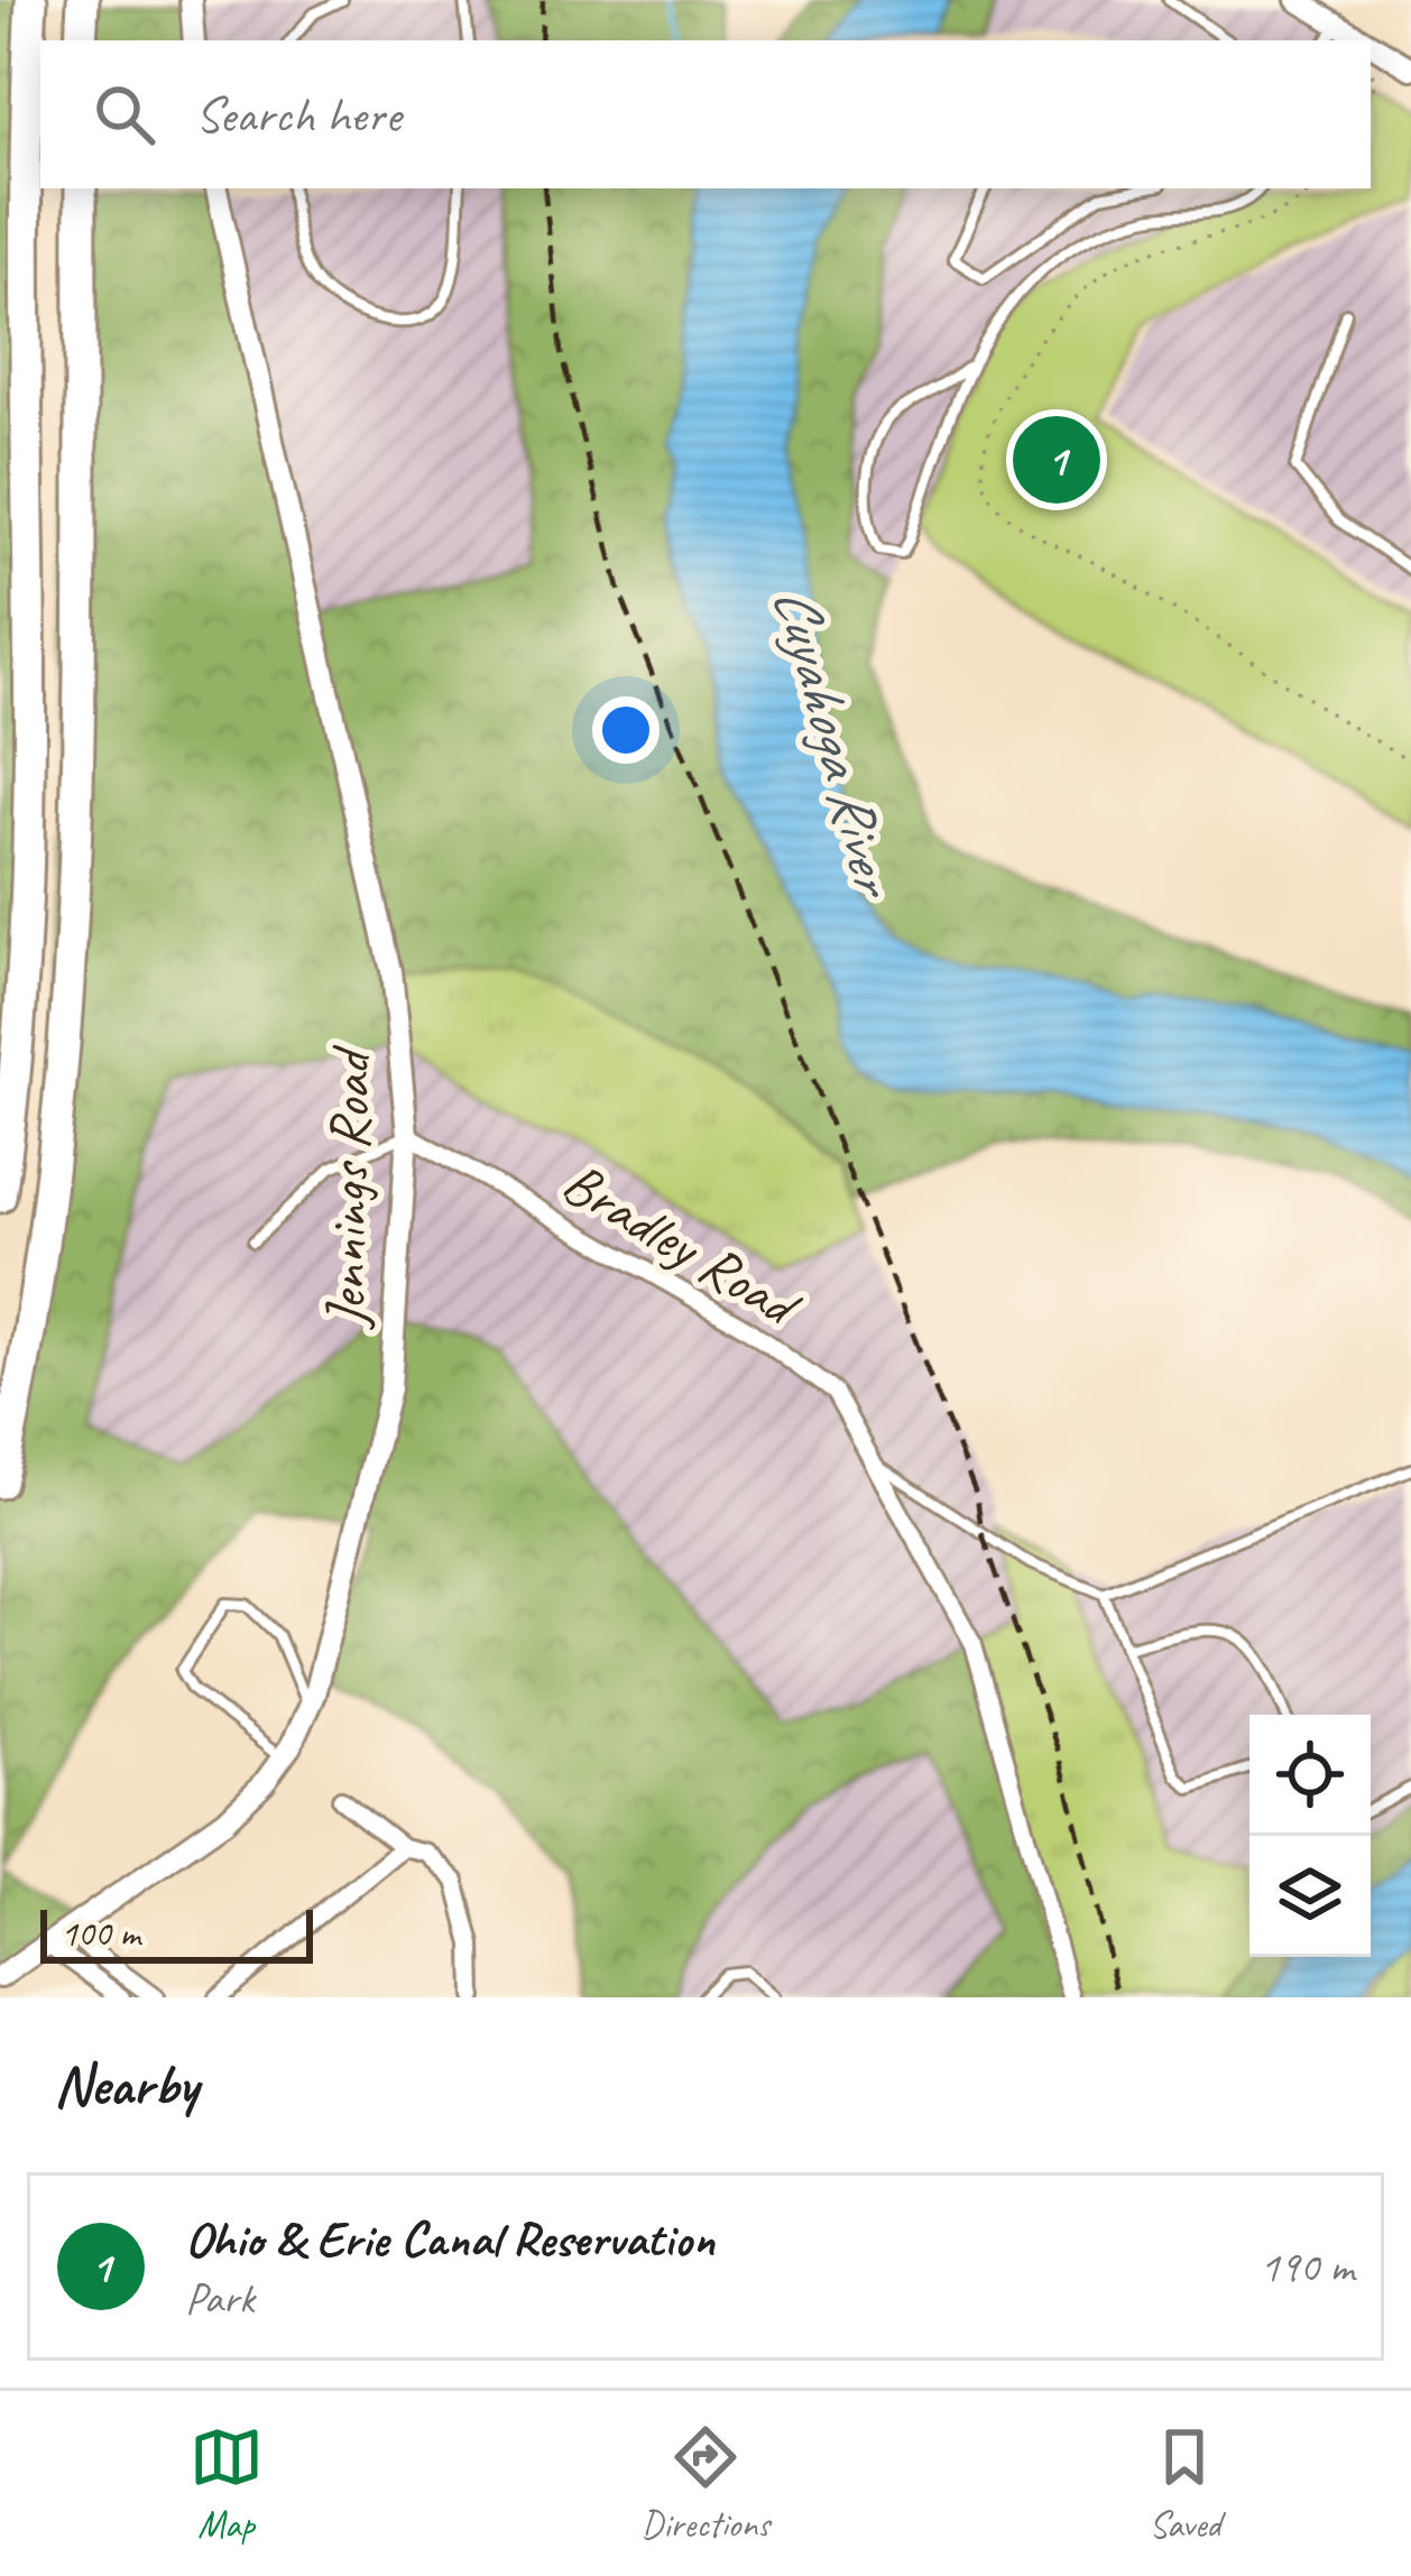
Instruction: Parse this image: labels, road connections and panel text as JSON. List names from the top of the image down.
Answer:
{
  "streets": {
    "street": ["Jennings Road", "Bradley Road"]
  },
  "crossings": [
    ["Jennings Road", "Bradley Road"]
  ],
  "water": ["Cuyahoga River"],
  "scale_bar": "100 m",
  "page": {
    "search": "Search here",
    "pins": "1",
    "scale": "100 m",
    "heading": "Nearby",
    "list": [
      {
        "mark": "1",
        "name": "Ohio & Erie Canal Reservation",
        "note": "Park",
        "value": "190 m"
      }
    ],
    "nav": ["Map", "Directions", "Saved"]
  }
}
